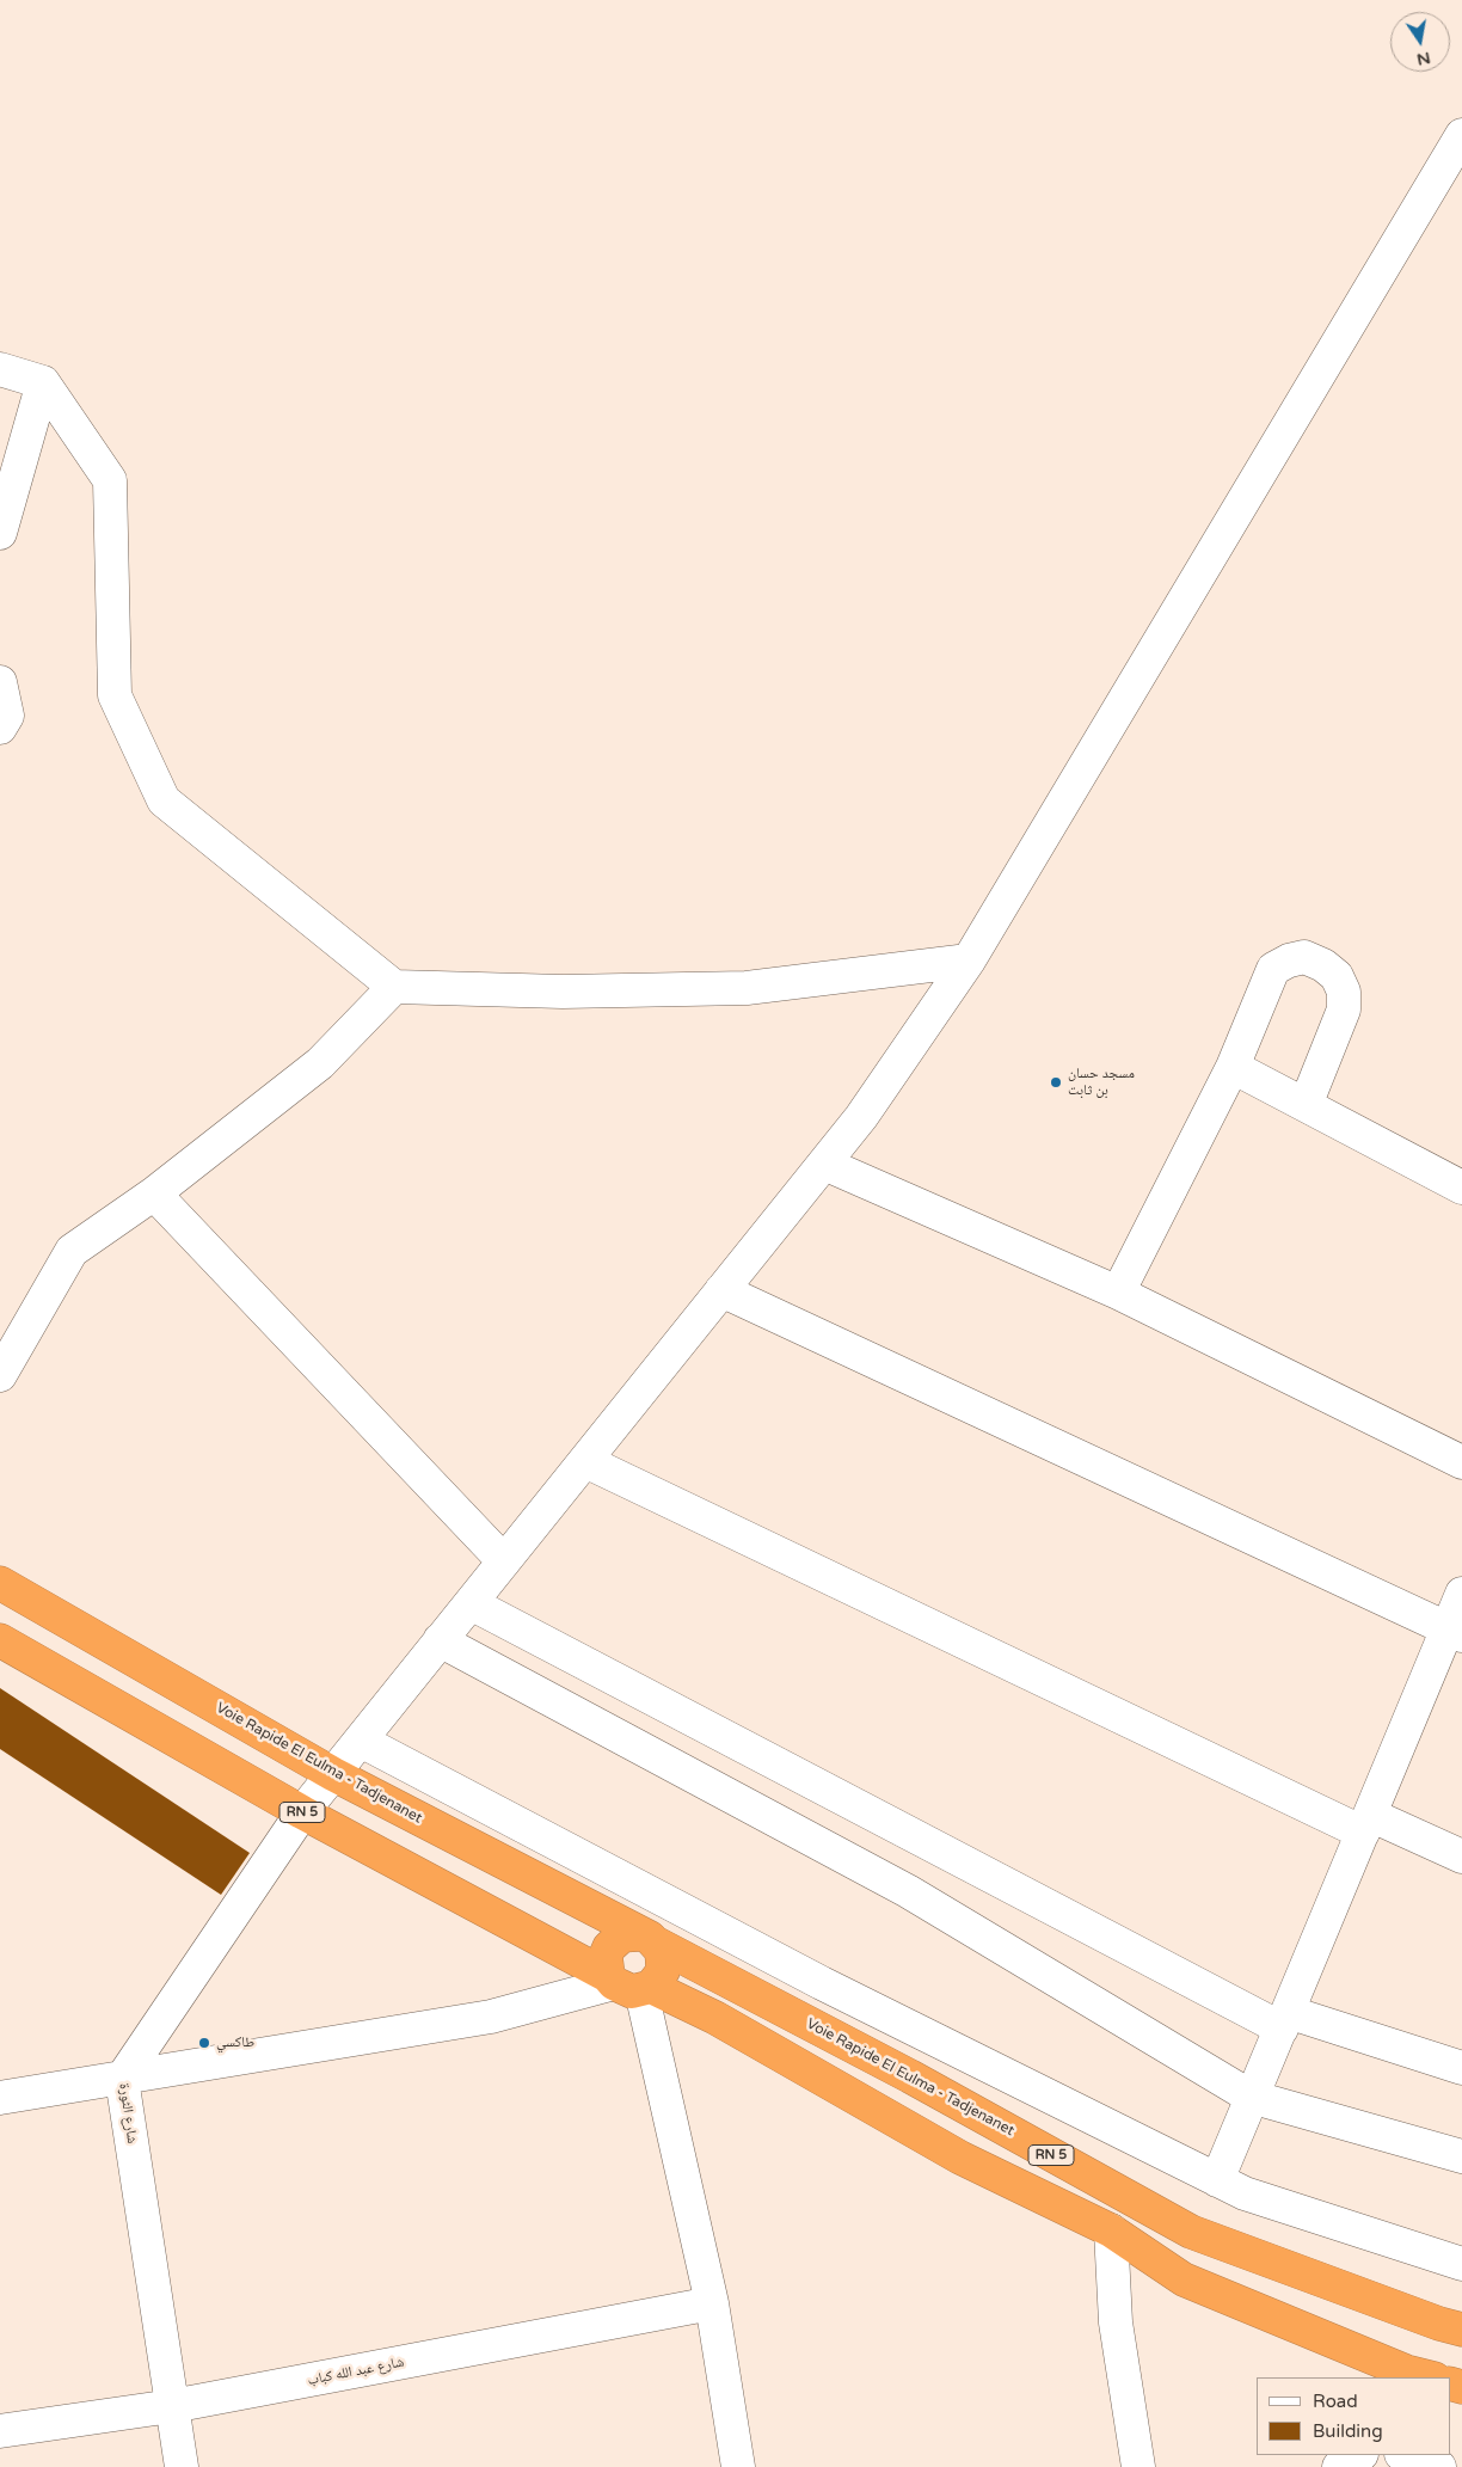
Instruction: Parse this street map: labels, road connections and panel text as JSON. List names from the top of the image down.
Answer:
{
  "streets": {
    "highway": ["Voie Rapide El Eulma - Tadjenanet", "RN 5"],
    "street": ["شارع الثورة", "شارع عبد الله كباب"]
  },
  "crossings": [
    ["Voie Rapide El Eulma - Tadjenanet", "RN 5"],
    ["Voie Rapide El Eulma - Tadjenanet", "شارع الثورة"],
    ["RN 5", "شارع الثورة"],
    ["شارع الثورة", "شارع عبد الله كباب"]
  ],
  "places": ["مسجد حسان بن ثابت", "طاكسي"],
  "legend": ["Road", "Building"],
  "north": "bottom"
}
